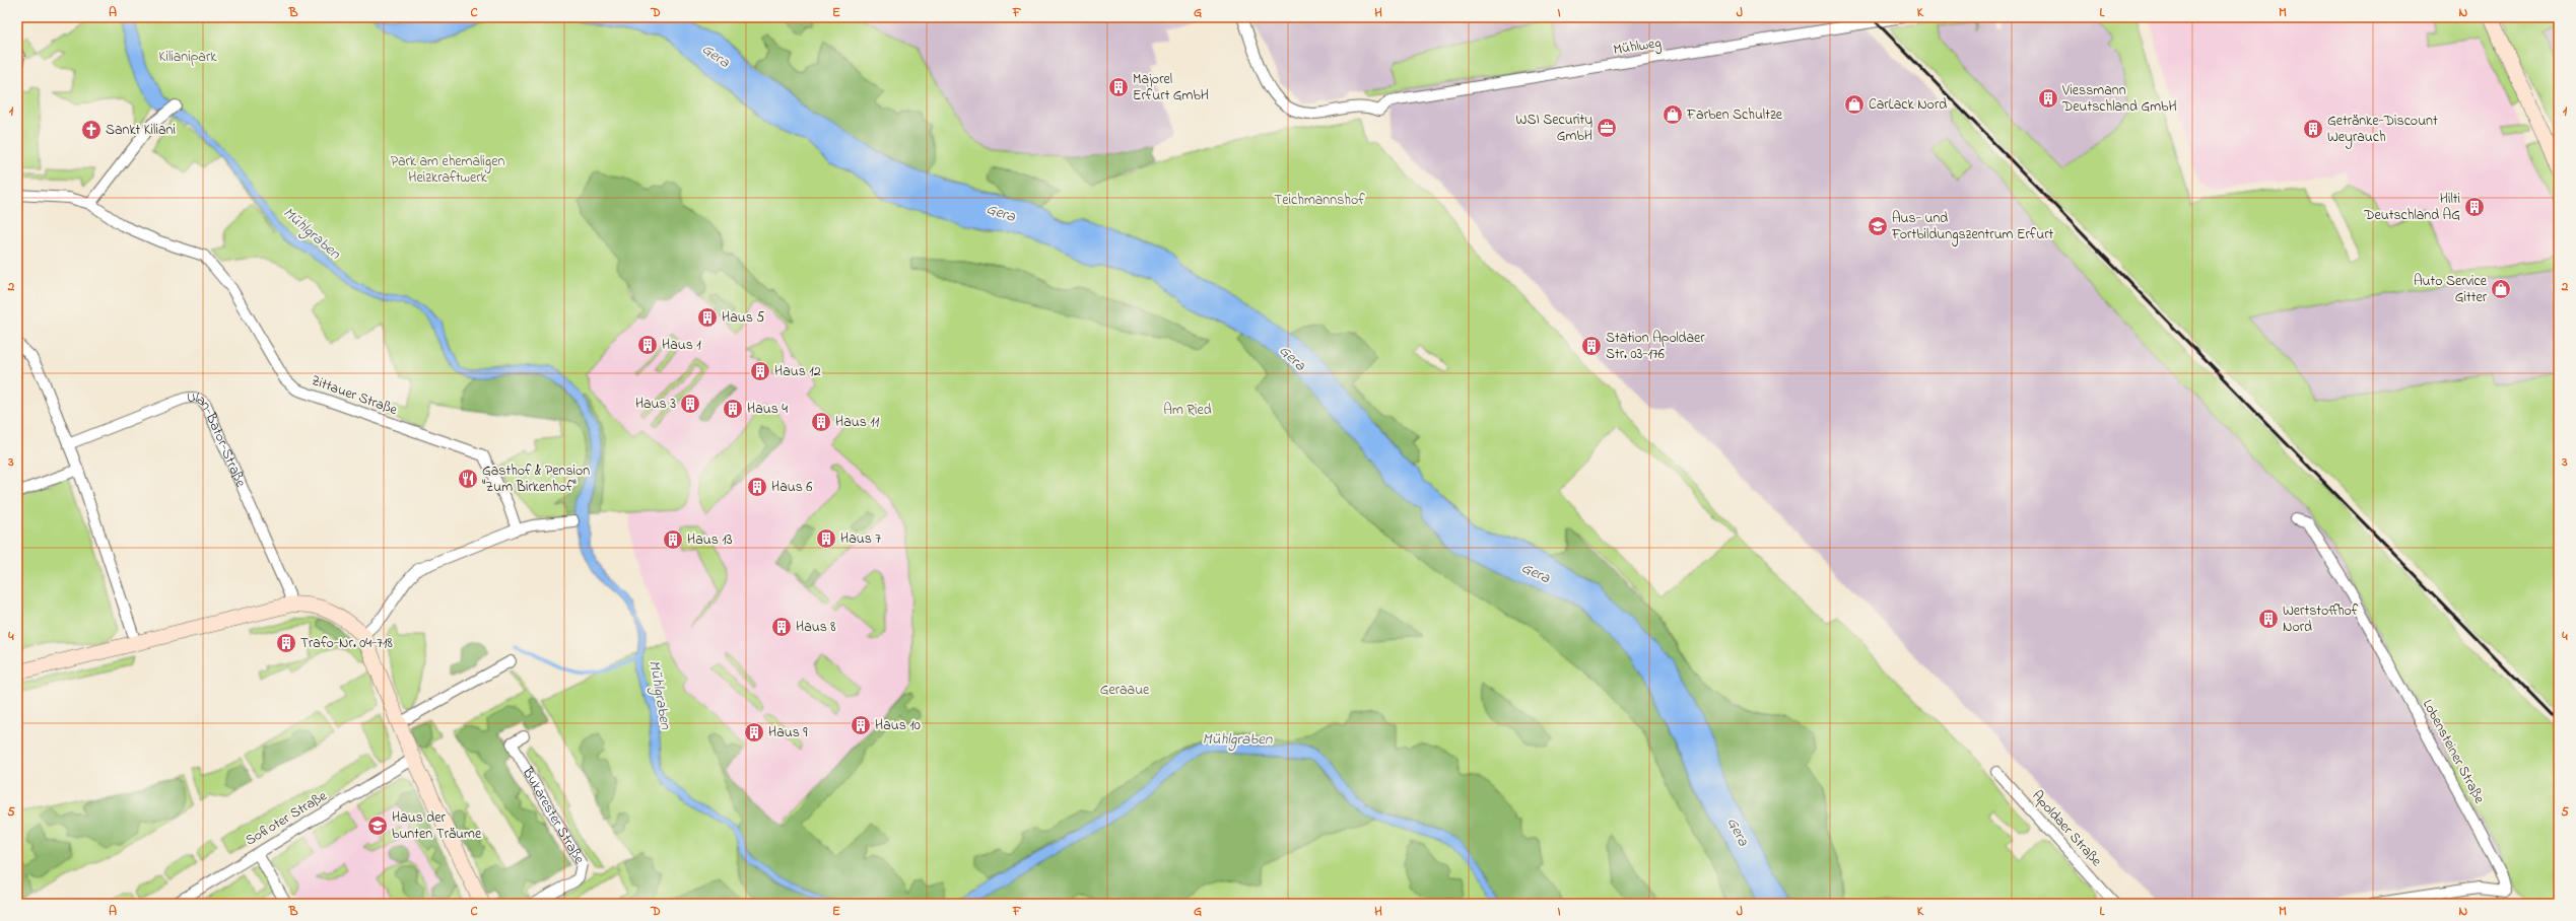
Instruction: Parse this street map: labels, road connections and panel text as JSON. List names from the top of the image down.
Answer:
{
  "streets": {
    "street": [
      "Mühlweg",
      "Zittauer Straße",
      "Ulan-Bator-Straße",
      "Lobensteiner Straße",
      "Bukarester Straße",
      "Sofioter Straße",
      "Apoldaer Straße"
    ]
  },
  "water": ["Gera", "Mühlgraben"],
  "parks": [
    "Kilianipark",
    "Park am ehemaligen Heizkraftwerk",
    "Teichmannshof",
    "Am Ried",
    "Geraaue"
  ],
  "places": {
    "building": [
      "Majorel Erfurt GmbH",
      "Viessmann Deutschland GmbH",
      "Getränke-Discount Weyrauch",
      "Hilti Deutschland AG",
      "Haus 5",
      "Haus 1",
      "Station Apoldaer Str. 03-176",
      "Haus 12",
      "Haus 3",
      "Haus 4",
      "Haus 11",
      "Haus 6",
      "Haus 7",
      "Haus 13",
      "Wertstoffhof Nord",
      "Haus 8",
      "Trafo-Nr. 04-718",
      "Haus 10",
      "Haus 9"
    ],
    "shop": ["CarLack Nord", "Farben Schultze", "Auto Service Gitter"],
    "office": ["WSI Security GmbH"],
    "church": ["Sankt Kiliani"],
    "school or university": ["Aus- und Fortbildungszentrum Erfurt", "Haus der bunten Träume"],
    "restaurant": ["Gasthof & Pension \"Zum Birkenhof\""]
  },
  "grid": {
    "columns": [
      "A",
      "B",
      "C",
      "D",
      "E",
      "F",
      "G",
      "H",
      "I",
      "J",
      "K",
      "L",
      "M",
      "N"
    ],
    "rows": [
      "1",
      "2",
      "3",
      "4",
      "5"
    ]
  }
}
